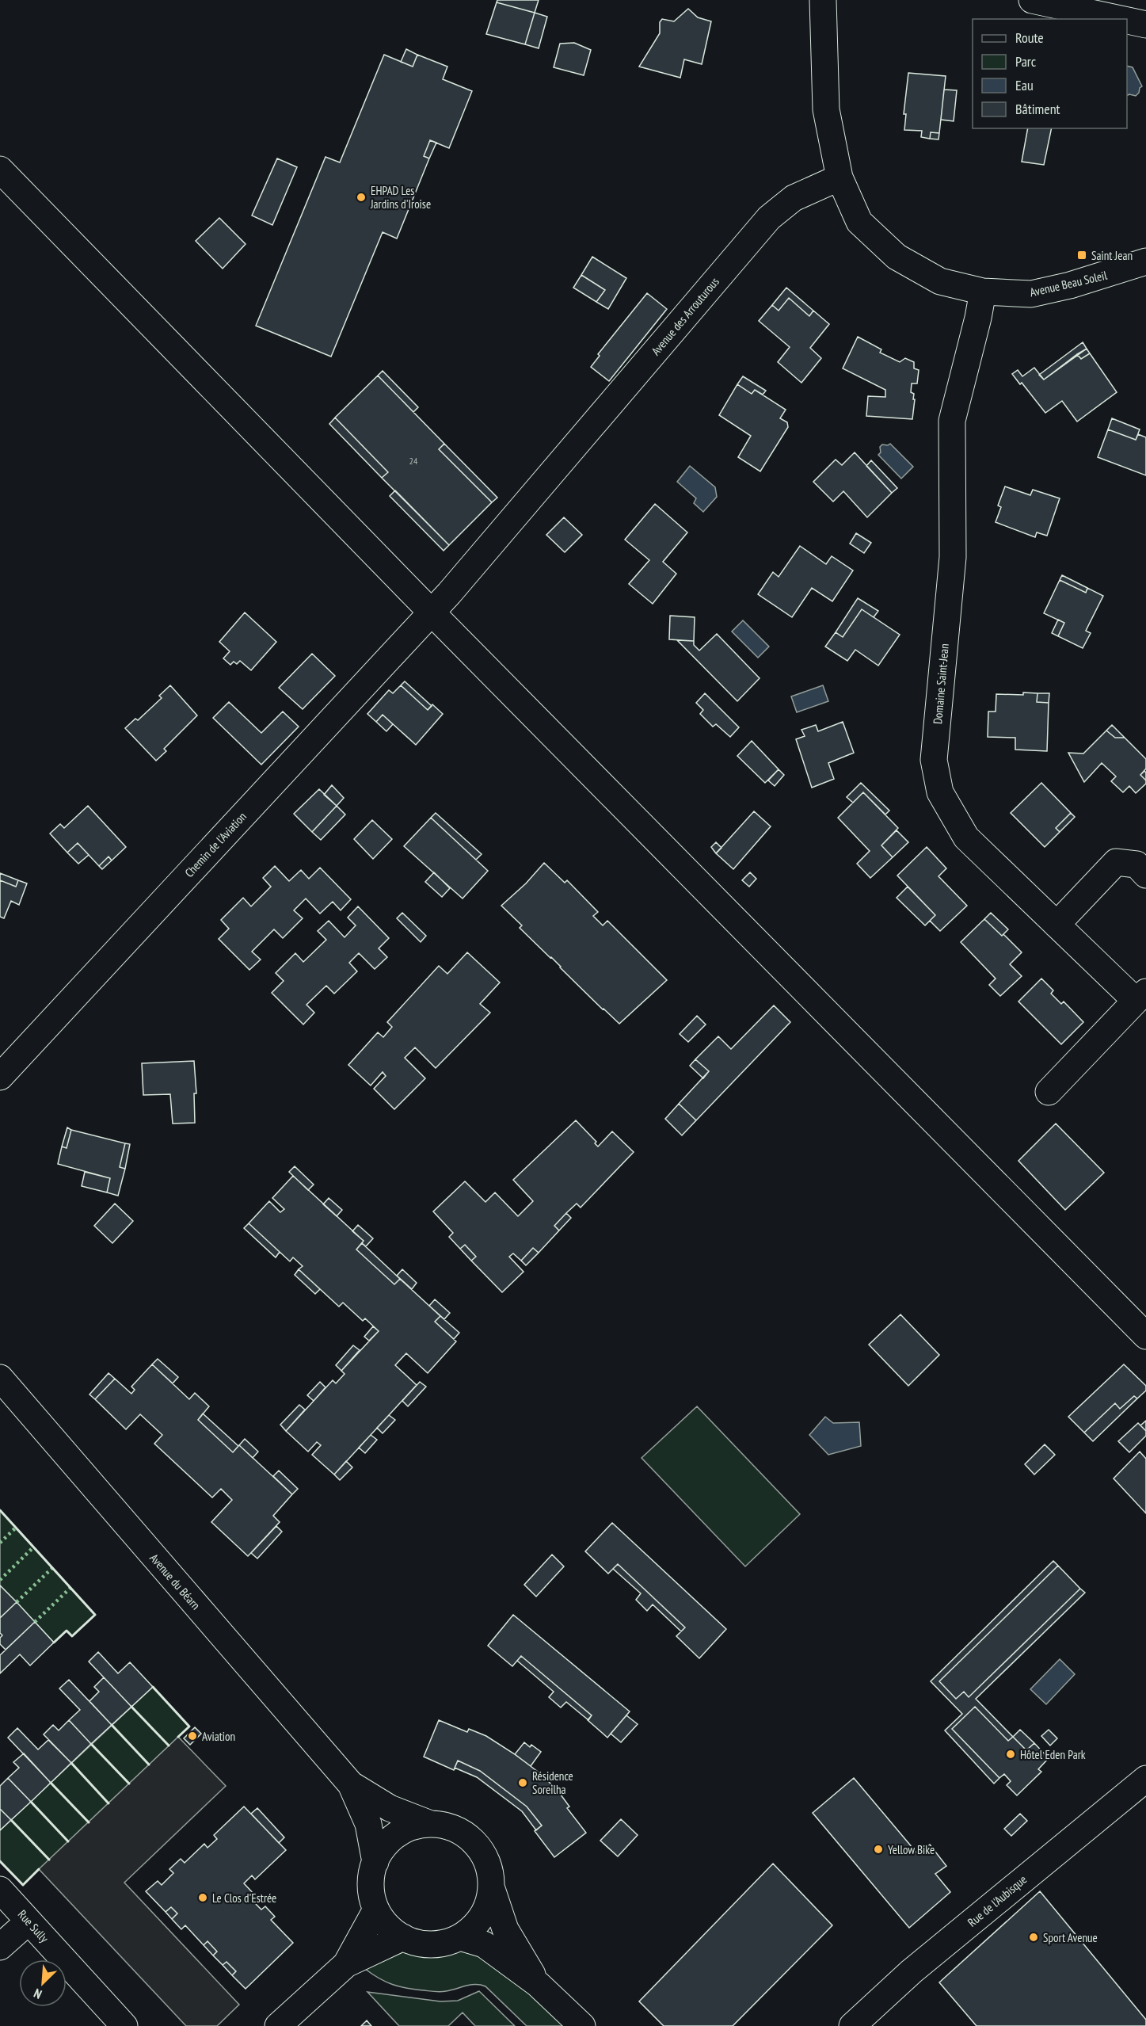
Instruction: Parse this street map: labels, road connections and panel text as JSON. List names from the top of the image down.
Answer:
{
  "streets": {
    "street": [
      "Avenue Beau Soleil",
      "Avenue des Arrouturous",
      "Domaine Saint-Jean",
      "Chemin de l'Aviation",
      "Avenue du Béarn",
      "Rue de l'Aubisque",
      "Rue Sully"
    ]
  },
  "crossings": [
    ["Avenue Beau Soleil", "Avenue des Arrouturous"],
    ["Avenue Beau Soleil", "Domaine Saint-Jean"],
    ["Avenue des Arrouturous", "Chemin de l'Aviation"]
  ],
  "places": {
    "other": [
      "EHPAD Les Jardins d'Iroise",
      "Aviation",
      "Hôtel Eden Park",
      "Résidence Soreilha",
      "Yellow Bike",
      "Le Clos d'Estrée",
      "Sport Avenue"
    ],
    "transit": ["Saint Jean"]
  },
  "house_numbers": ["24"],
  "legend": [
    "Route",
    "Parc",
    "Eau",
    "Bâtiment"
  ],
  "north": "bottom left"
}
